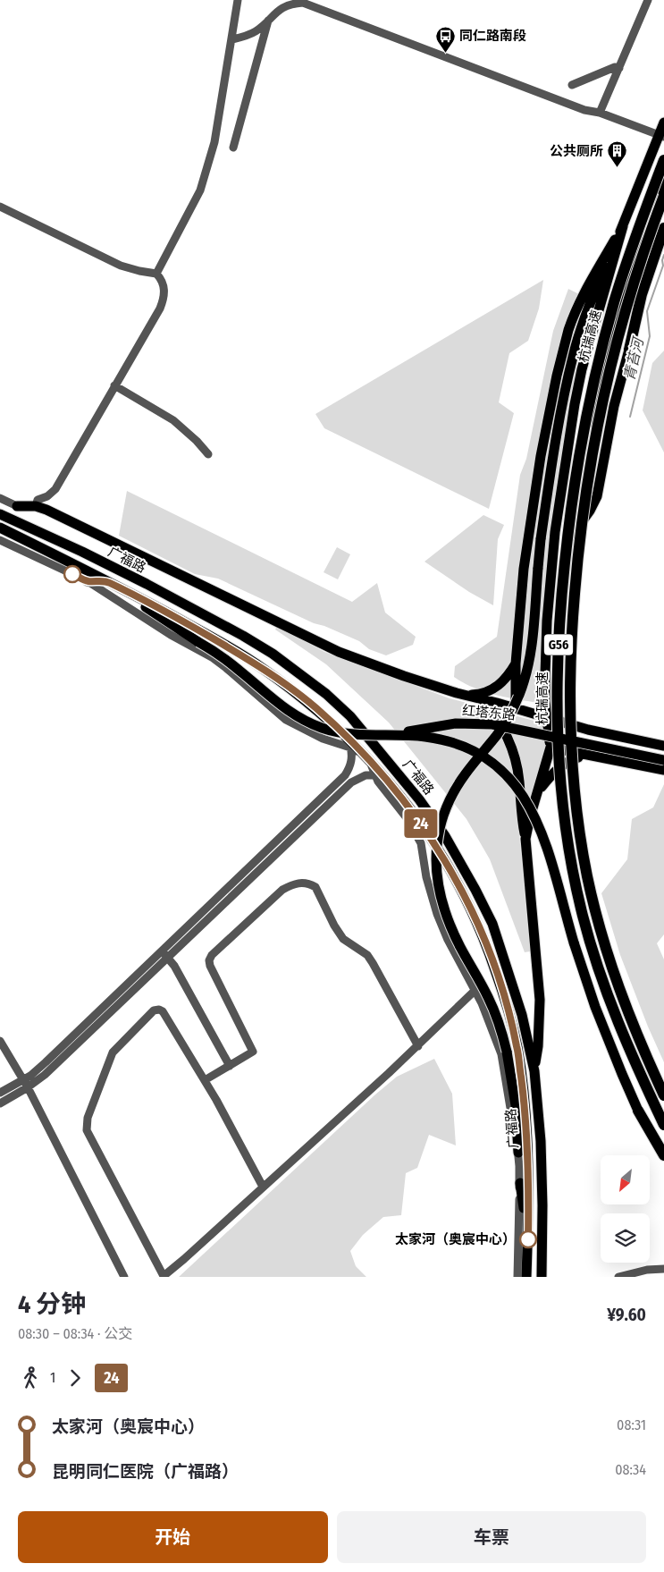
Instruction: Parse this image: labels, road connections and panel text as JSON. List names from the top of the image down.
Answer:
{
  "streets": {
    "highway": ["杭瑞高速", "G56"],
    "main road": ["广福路", "红塔东路"]
  },
  "water": ["青苔河"],
  "places": {
    "bus stop": ["同仁路南段"],
    "building": ["公共厕所"],
    "other": ["太家河（奥宸中心）"]
  },
  "lines": ["bus line 24"],
  "north": "bottom left",
  "page": {
    "on_map": "24",
    "heading": ["4 分钟", "08:30 – 08:34 · 公交", "¥9.60"],
    "legs": ["1", "24"],
    "list": [
      {
        "name": "太家河（奥宸中心）",
        "value": "08:31"
      },
      {
        "name": "昆明同仁医院（广福路）",
        "value": "08:34"
      }
    ],
    "buttons": ["开始", "车票"]
  }
}
